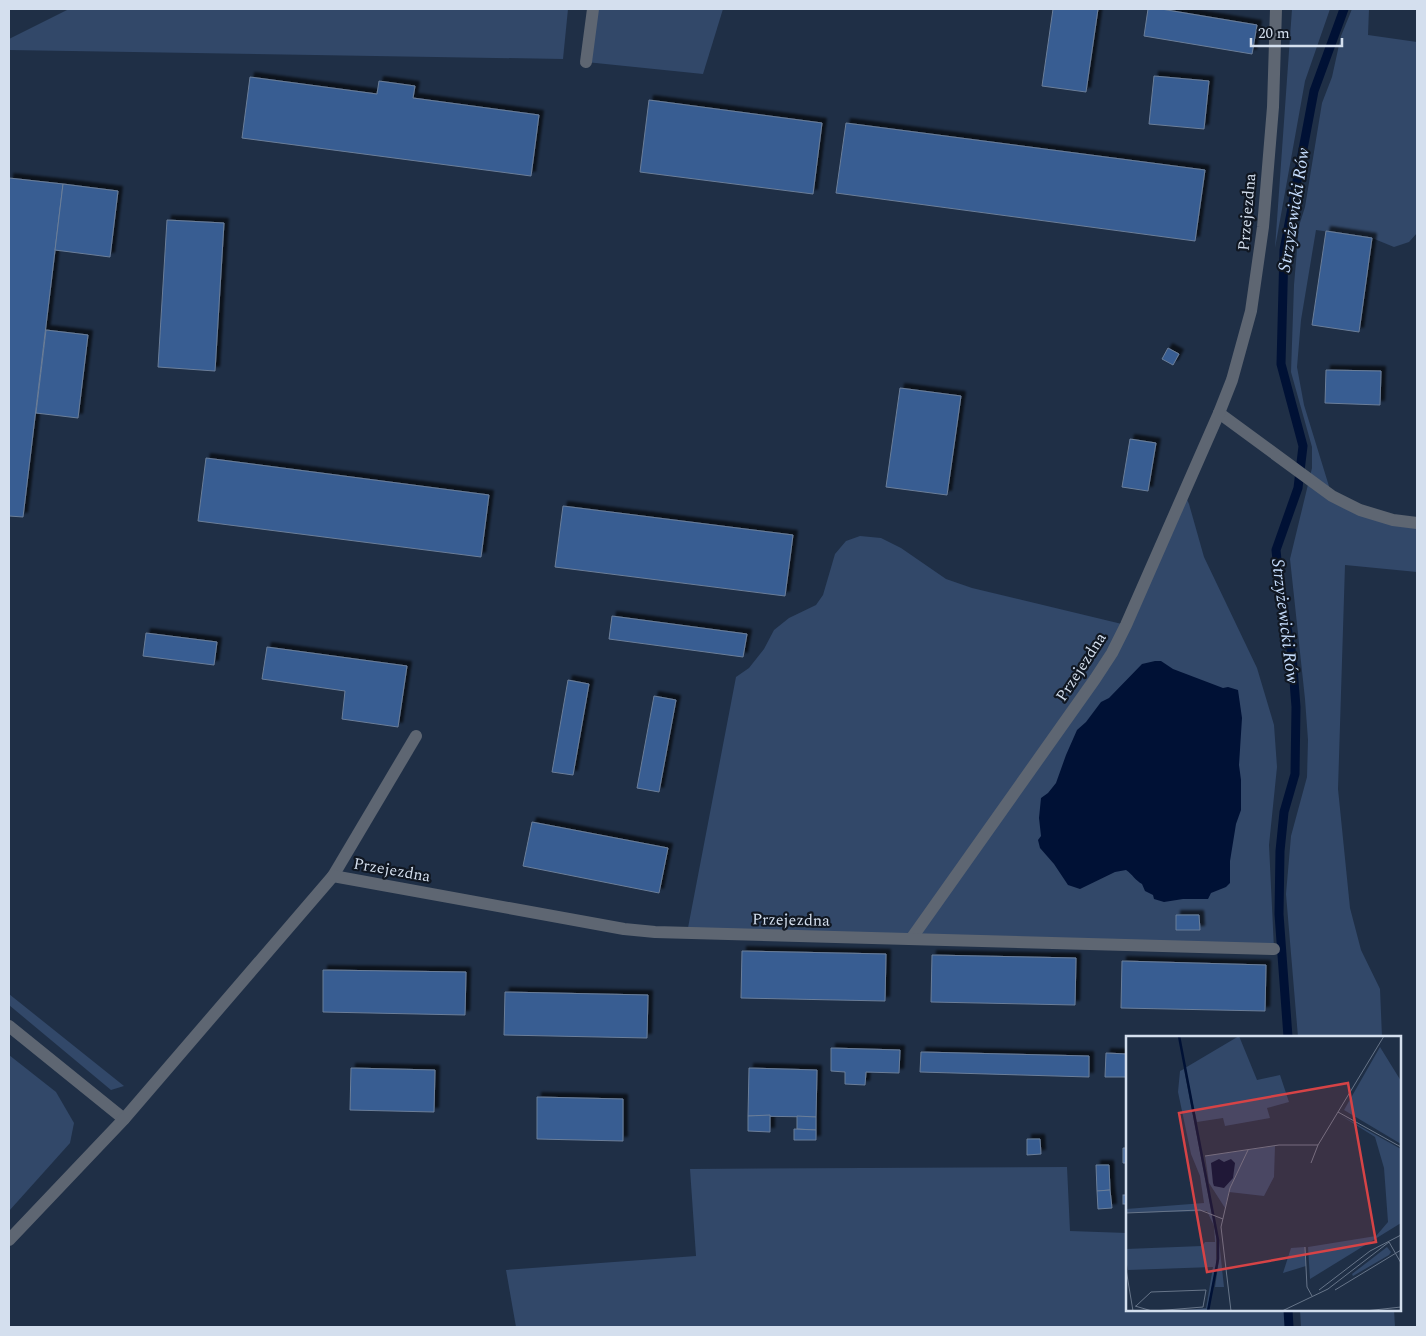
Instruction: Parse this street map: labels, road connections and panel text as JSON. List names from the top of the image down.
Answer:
{
  "streets": {
    "street": ["Przejezdna"]
  },
  "water": ["Strzyżewicki Rów"],
  "scale_bar": "20 m"
}
